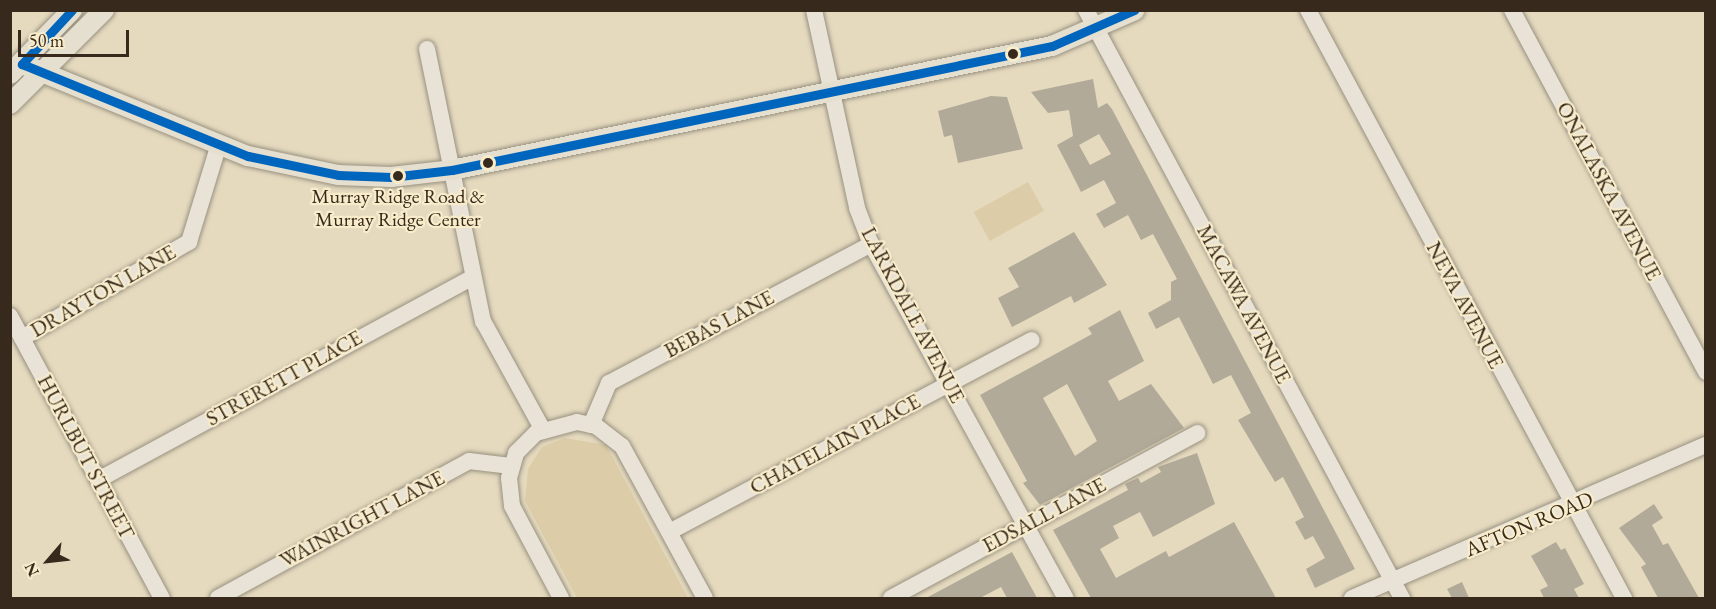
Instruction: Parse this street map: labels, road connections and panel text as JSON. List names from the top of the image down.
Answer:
{
  "streets": {
    "street": [
      "ONALASKA AVENUE",
      "DRAYTON LANE",
      "MACAWA AVENUE",
      "NEVA AVENUE",
      "LARKDALE AVENUE",
      "BEBAS LANE",
      "STRERETT PLACE",
      "CHATELAIN PLACE",
      "HURLBUT STREET",
      "EDSALL LANE",
      "WAINRIGHT LANE",
      "AFTON ROAD"
    ]
  },
  "crossings": [
    ["DRAYTON LANE", "HURLBUT STREET"],
    ["MACAWA AVENUE", "AFTON ROAD"],
    ["NEVA AVENUE", "AFTON ROAD"],
    ["LARKDALE AVENUE", "BEBAS LANE"],
    ["LARKDALE AVENUE", "CHATELAIN PLACE"],
    ["LARKDALE AVENUE", "EDSALL LANE"],
    ["STRERETT PLACE", "HURLBUT STREET"]
  ],
  "places": ["Murray Ridge Road & Murray Ridge Center"],
  "scale_bar": "50 m",
  "north": "bottom left"
}
